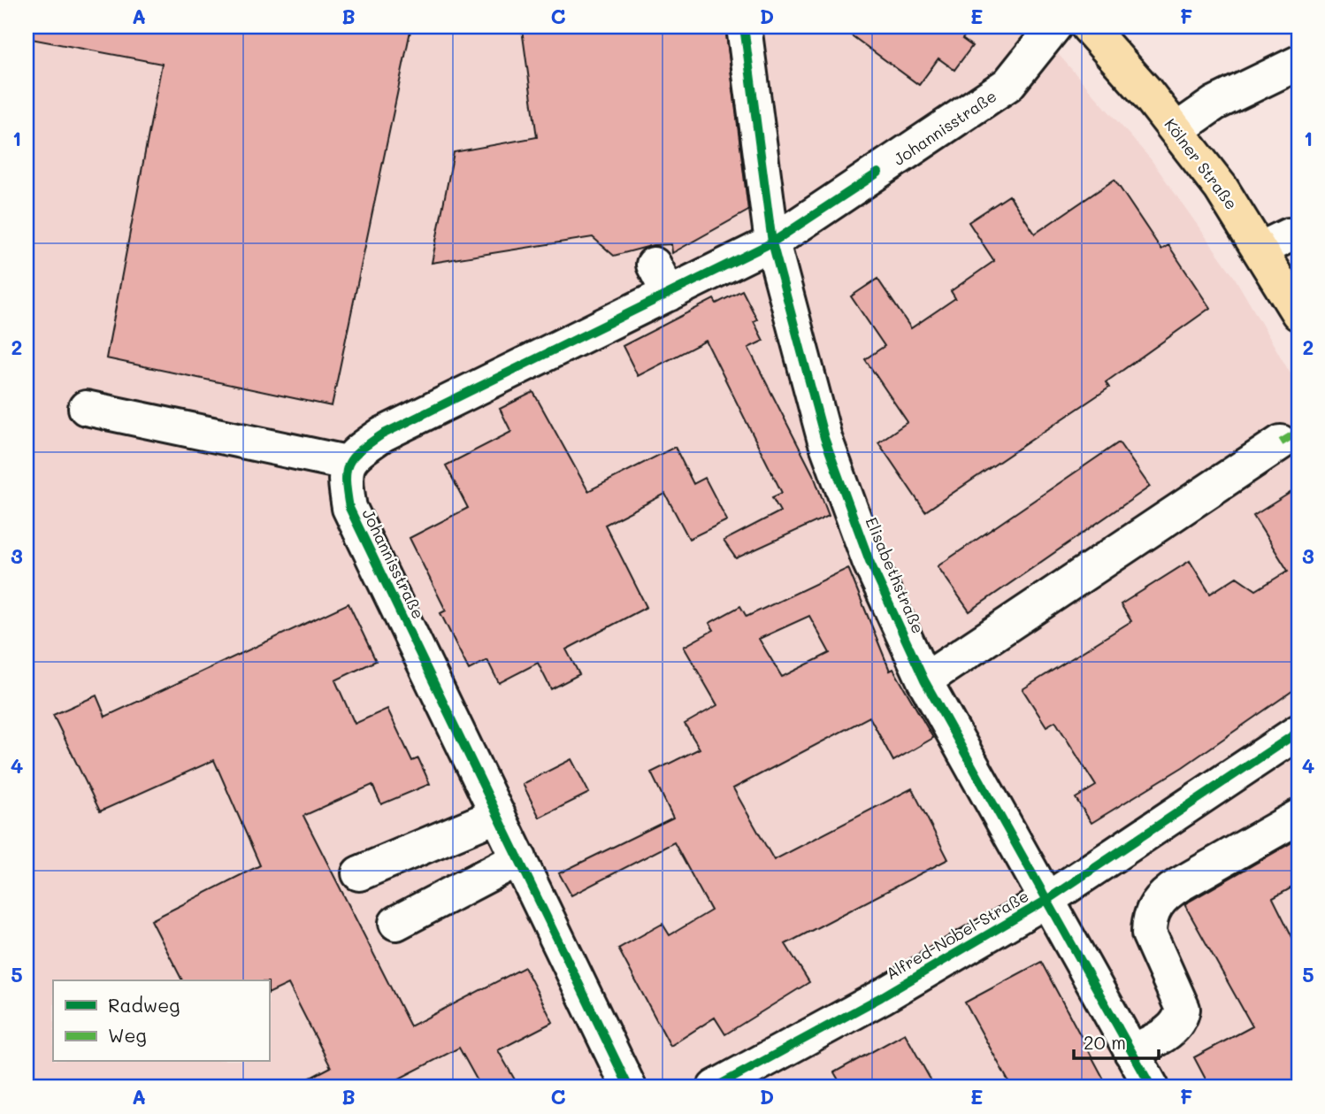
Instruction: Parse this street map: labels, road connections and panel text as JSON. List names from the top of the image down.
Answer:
{
  "streets": {
    "main road": ["Kölner Straße"],
    "street": ["Johannisstraße", "Elisabethstraße", "Alfred-Nobel-Straße"]
  },
  "crossings": [
    ["Johannisstraße", "Elisabethstraße"],
    ["Elisabethstraße", "Alfred-Nobel-Straße"]
  ],
  "legend": ["Radweg", "Weg"],
  "scale_bar": "20 m",
  "grid": {
    "columns": [
      "A",
      "B",
      "C",
      "D",
      "E",
      "F"
    ],
    "rows": [
      "1",
      "2",
      "3",
      "4",
      "5"
    ]
  }
}
